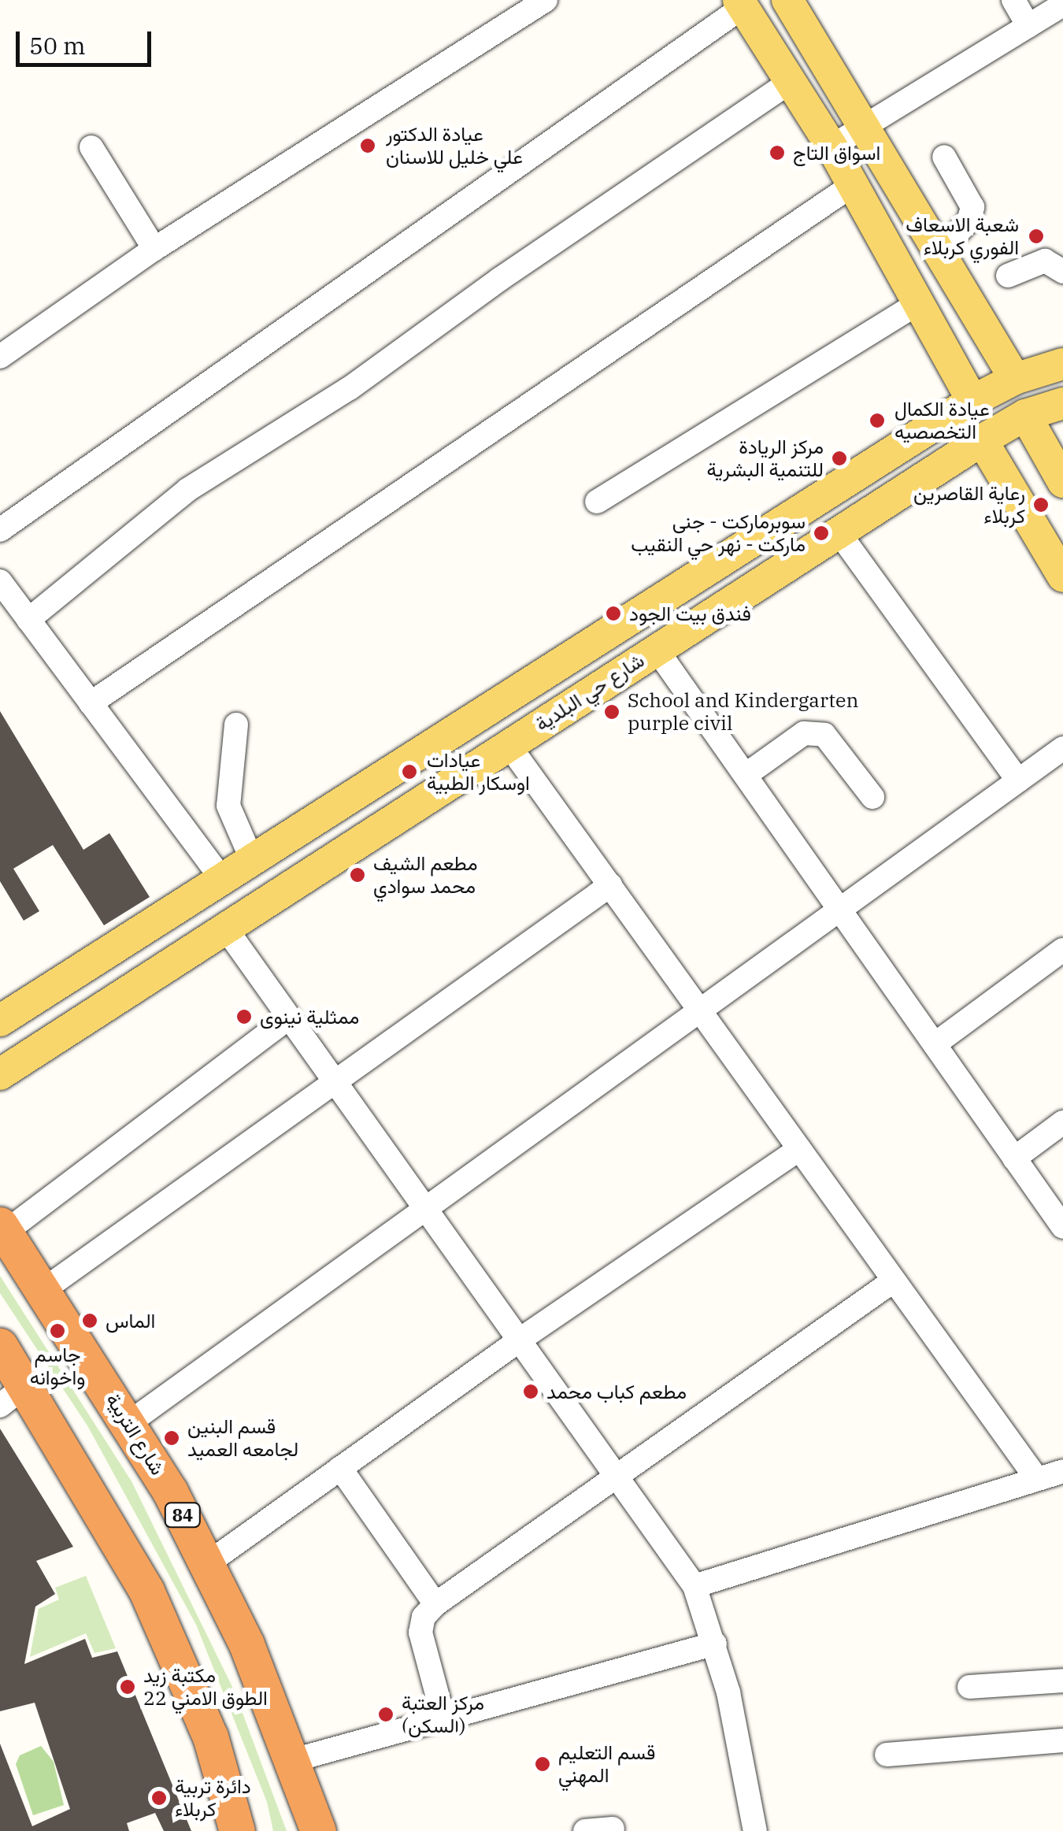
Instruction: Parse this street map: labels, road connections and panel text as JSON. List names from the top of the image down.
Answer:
{
  "streets": {
    "highway": ["شارع التربية", "84"],
    "main road": ["شارع حي البلدية"]
  },
  "places": [
    "عيادة الدكتور علي خليل للاسنان",
    "اسواق التاج",
    "شعبة الاسعاف الفوري كربلاء",
    "عيادة الكمال التخصصيه",
    "مركز الريادة للتنمية البشرية",
    "رعاية القاصرين كربلاء",
    "سوبرماركت - جنى ماركت - نهر حي النقيب",
    "فندق بيت الجود",
    "School and Kindergarten purple civil",
    "عيادات اوسكار الطبية",
    "مطعم الشيف محمد سوادي",
    "ممثلية نينوى",
    "الماس",
    "جاسم واخوانه",
    "مطعم كباب محمد",
    "قسم البنين لجامعه العميد",
    "مكتبة زيد الطوق الامني 22",
    "مركز العتبة (السكن)",
    "قسم التعليم المهني",
    "دائرة تربية كربلاء"
  ],
  "scale_bar": "50 m"
}
